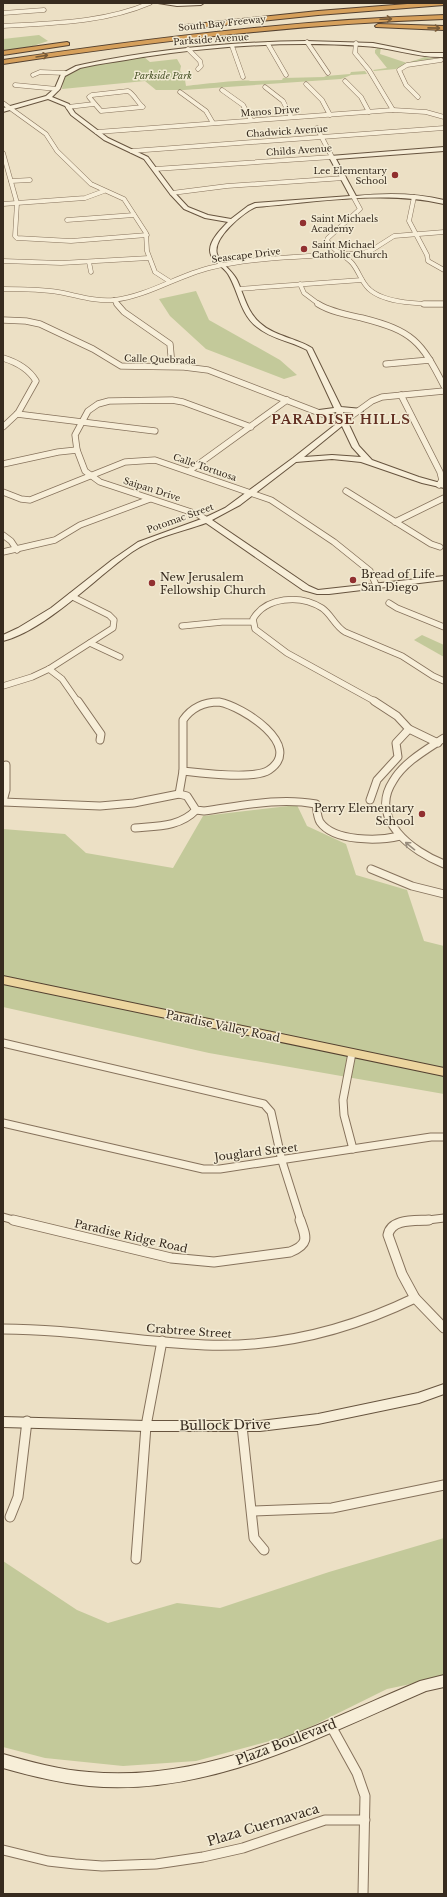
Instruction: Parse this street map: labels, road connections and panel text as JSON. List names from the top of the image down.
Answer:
{
  "streets": {
    "highway": ["South Bay Freeway"],
    "main road": ["Paradise Valley Road"],
    "street": [
      "Parkside Avenue",
      "Manos Drive",
      "Chadwick Avenue",
      "Childs Avenue",
      "Seascape Drive",
      "Calle Quebrada",
      "Calle Tortuosa",
      "Saipan Drive",
      "Potomac Street",
      "Jouglard Street",
      "Paradise Ridge Road",
      "Crabtree Street",
      "Bullock Drive",
      "Plaza Boulevard",
      "Plaza Cuernavaca"
    ]
  },
  "crossings": [
    ["Calle Quebrada", "Potomac Street"],
    ["Calle Tortuosa", "Saipan Drive"],
    ["Calle Tortuosa", "Potomac Street"],
    ["Saipan Drive", "Potomac Street"],
    ["Jouglard Street", "Paradise Ridge Road"]
  ],
  "districts": ["PARADISE HILLS"],
  "parks": ["Parkside Park"],
  "places": [
    "Lee Elementary School",
    "Saint Michaels Academy",
    "Saint Michael Catholic Church",
    "Bread of Life San Diego",
    "New Jerusalem Fellowship Church",
    "Perry Elementary School"
  ]
}
